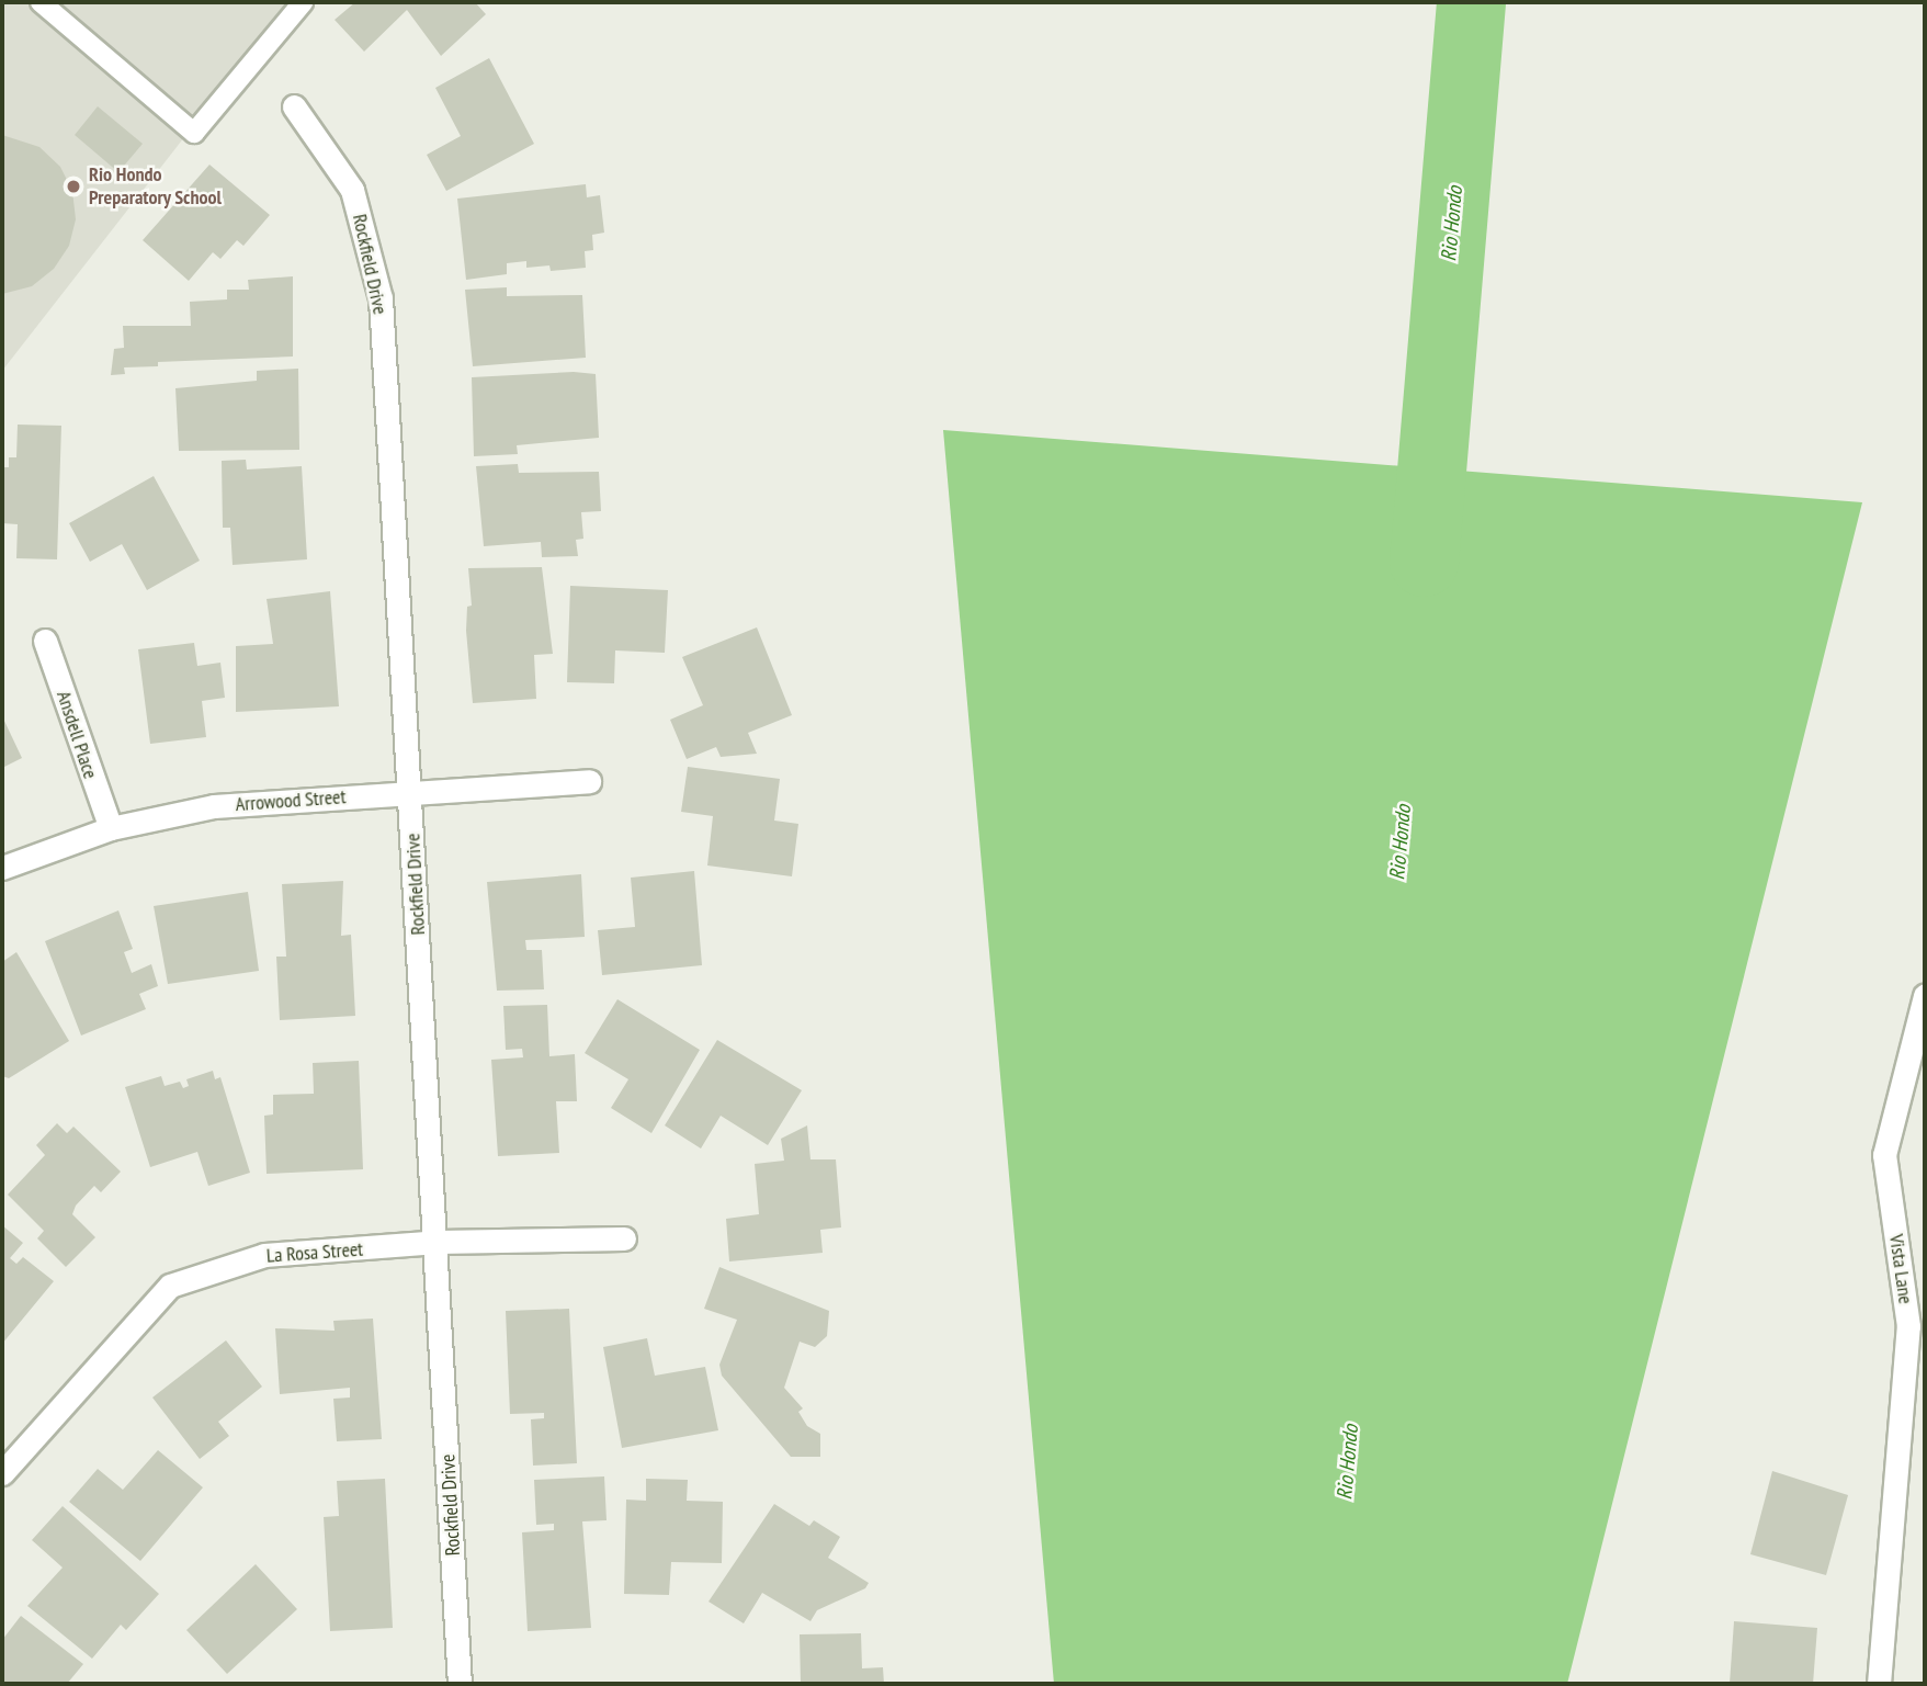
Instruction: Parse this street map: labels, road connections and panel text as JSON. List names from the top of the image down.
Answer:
{
  "streets": {
    "street": [
      "Rockfield Drive",
      "Ansdell Place",
      "Arrowood Street",
      "La Rosa Street",
      "Vista Lane"
    ]
  },
  "crossings": [
    ["Rockfield Drive", "Arrowood Street"],
    ["Rockfield Drive", "La Rosa Street"],
    ["Ansdell Place", "Arrowood Street"]
  ],
  "water": ["Rio Hondo"],
  "places": ["Rio Hondo Preparatory School"]
}
